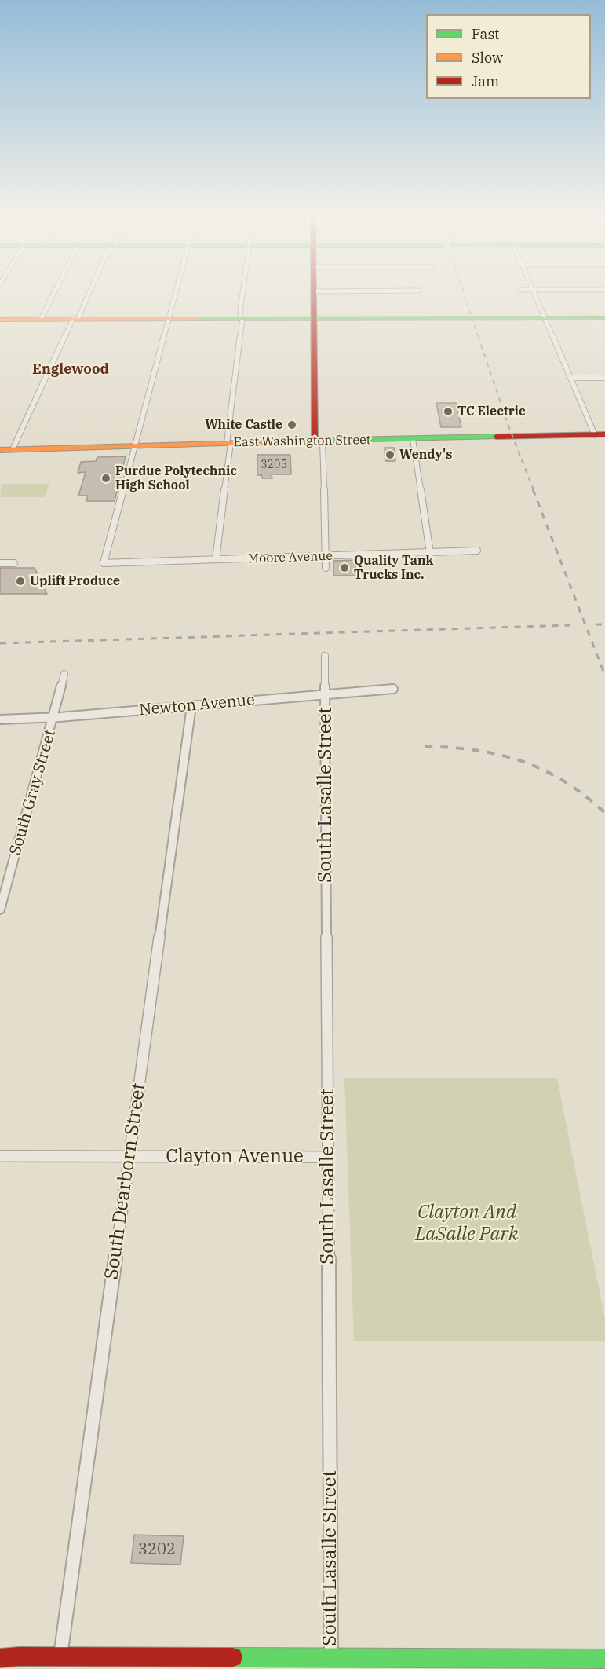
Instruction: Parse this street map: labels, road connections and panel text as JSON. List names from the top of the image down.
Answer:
{
  "streets": {
    "main road": ["East Washington Street"],
    "street": [
      "Moore Avenue",
      "Newton Avenue",
      "South Gray Street",
      "South Lasalle Street",
      "Clayton Avenue",
      "South Dearborn Street"
    ]
  },
  "crossings": [
    ["East Washington Street", "Moore Avenue"],
    ["Newton Avenue", "South Gray Street"],
    ["Newton Avenue", "South Lasalle Street"],
    ["Newton Avenue", "South Dearborn Street"],
    ["South Lasalle Street", "Clayton Avenue"],
    ["Clayton Avenue", "South Dearborn Street"]
  ],
  "districts": ["Englewood"],
  "parks": ["Clayton And LaSalle Park"],
  "places": [
    "TC Electric",
    "White Castle",
    "Wendy's",
    "Purdue Polytechnic High School",
    "Quality Tank Trucks Inc.",
    "Uplift Produce"
  ],
  "house_numbers": ["3205", "3202"],
  "legend": ["Fast", "Slow", "Jam"]
}
